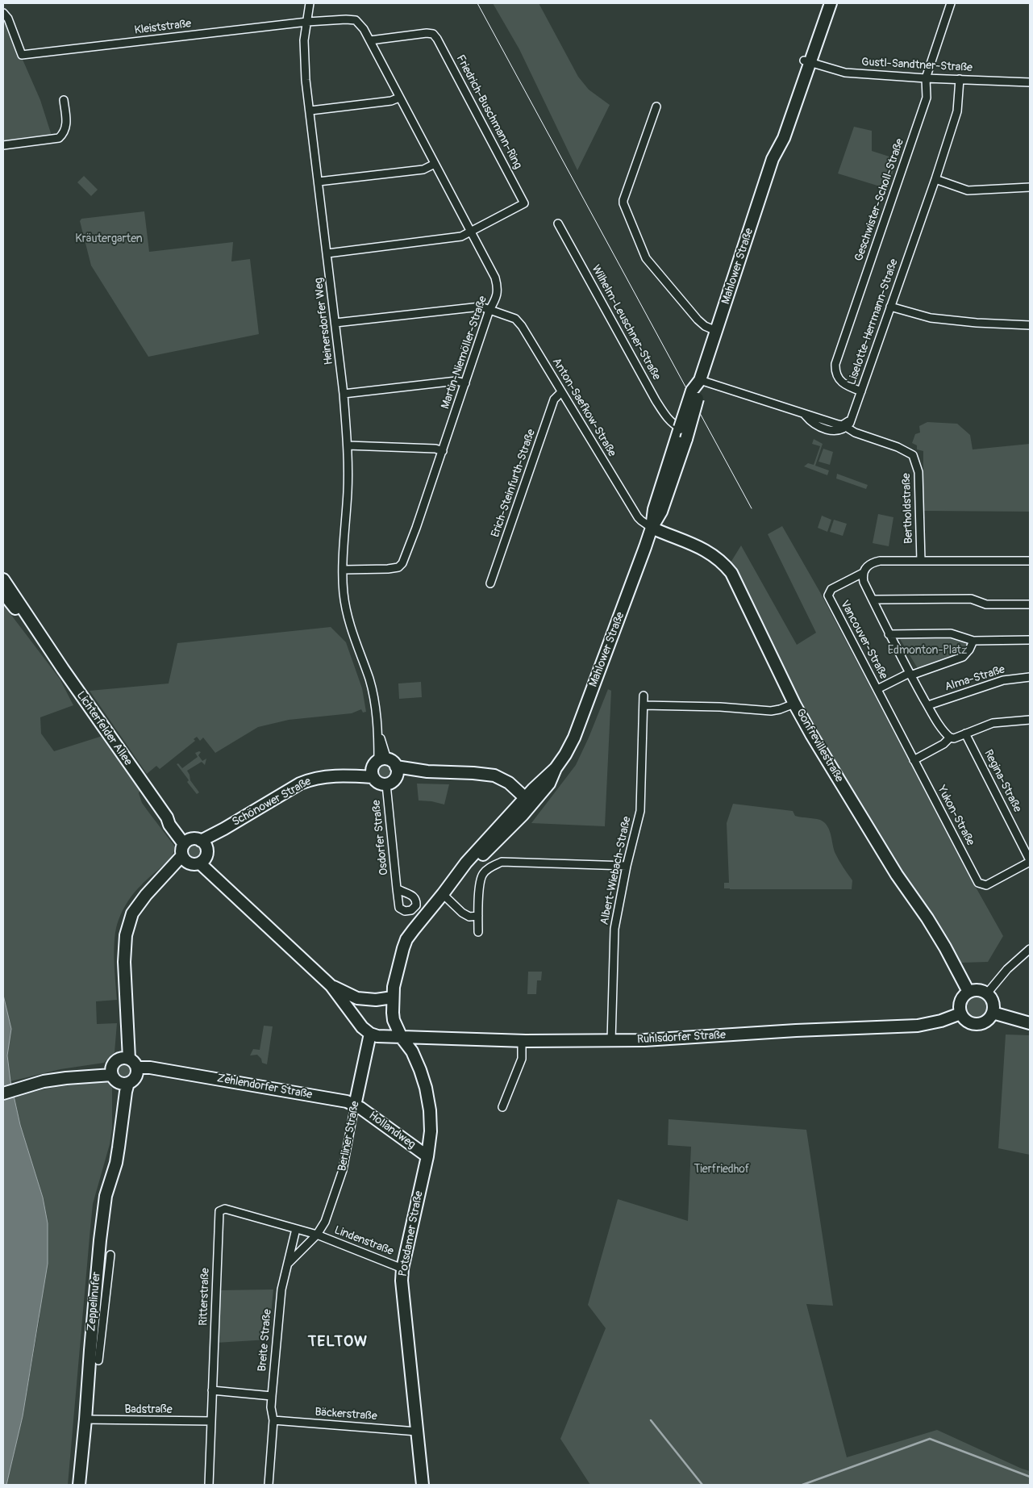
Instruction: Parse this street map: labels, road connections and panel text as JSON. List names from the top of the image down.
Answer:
{
  "streets": {
    "main road": [
      "Mahlower Straße",
      "Lichterfelder Allee",
      "Gonfrevillestraße",
      "Schönower Straße",
      "Ruhlsdorfer Straße",
      "Zehlendorfer Straße",
      "Hollandweg",
      "Berliner Straße",
      "Potsdamer Straße",
      "Zeppelinufer"
    ],
    "street": [
      "Kleiststraße",
      "Gustl-Sandtner-Straße",
      "Friedrich-Buschmann-Ring",
      "Geschwister-Scholl-Straße",
      "Heinersdorfer Weg",
      "Liselotte-Herrmann-Straße",
      "Wilhelm-Leuschner-Straße",
      "Martin-Niemöller-Straße",
      "Anton-Saefkow-Straße",
      "Erich-Steinfurth-Straße",
      "Bertholdstraße",
      "Vancouver-Straße",
      "Alma-Straße",
      "Regina-Straße",
      "Yukon-Straße",
      "Osdorfer Straße",
      "Albert-Wiebach-Straße",
      "Lindenstraße",
      "Ritterstraße",
      "Breite Straße",
      "Badstraße",
      "Bäckerstraße"
    ]
  },
  "crossings": [
    ["Kleiststraße", "Heinersdorfer Weg"],
    ["Kleiststraße", "Martin-Niemöller-Straße"],
    ["Gustl-Sandtner-Straße", "Geschwister-Scholl-Straße"],
    ["Gustl-Sandtner-Straße", "Mahlower Straße"],
    ["Gustl-Sandtner-Straße", "Liselotte-Herrmann-Straße"],
    ["Friedrich-Buschmann-Ring", "Martin-Niemöller-Straße"],
    ["Geschwister-Scholl-Straße", "Liselotte-Herrmann-Straße"],
    ["Mahlower Straße", "Wilhelm-Leuschner-Straße"],
    ["Mahlower Straße", "Anton-Saefkow-Straße"],
    ["Mahlower Straße", "Gonfrevillestraße"],
    ["Mahlower Straße", "Schönower Straße"],
    ["Mahlower Straße", "Ruhlsdorfer Straße"],
    ["Mahlower Straße", "Potsdamer Straße"],
    ["Heinersdorfer Weg", "Martin-Niemöller-Straße"],
    ["Heinersdorfer Weg", "Anton-Saefkow-Straße"],
    ["Heinersdorfer Weg", "Schönower Straße"],
    ["Liselotte-Herrmann-Straße", "Bertholdstraße"],
    ["Martin-Niemöller-Straße", "Anton-Saefkow-Straße"],
    ["Anton-Saefkow-Straße", "Erich-Steinfurth-Straße"],
    ["Anton-Saefkow-Straße", "Gonfrevillestraße"],
    ["Bertholdstraße", "Vancouver-Straße"],
    ["Vancouver-Straße", "Yukon-Straße"],
    ["Lichterfelder Allee", "Schönower Straße"],
    ["Gonfrevillestraße", "Ruhlsdorfer Straße"],
    ["Regina-Straße", "Yukon-Straße"],
    ["Albert-Wiebach-Straße", "Ruhlsdorfer Straße"],
    ["Ruhlsdorfer Straße", "Berliner Straße"],
    ["Ruhlsdorfer Straße", "Potsdamer Straße"],
    ["Zehlendorfer Straße", "Hollandweg"],
    ["Zehlendorfer Straße", "Berliner Straße"],
    ["Zehlendorfer Straße", "Zeppelinufer"],
    ["Hollandweg", "Berliner Straße"],
    ["Hollandweg", "Potsdamer Straße"],
    ["Berliner Straße", "Lindenstraße"],
    ["Berliner Straße", "Ritterstraße"],
    ["Potsdamer Straße", "Lindenstraße"],
    ["Potsdamer Straße", "Bäckerstraße"],
    ["Lindenstraße", "Ritterstraße"],
    ["Ritterstraße", "Breite Straße"],
    ["Ritterstraße", "Badstraße"],
    ["Zeppelinufer", "Badstraße"],
    ["Breite Straße", "Bäckerstraße"]
  ],
  "districts": ["TELTOW"],
  "parks": ["Kräutergarten", "Edmonton-Platz", "Tierfriedhof"]
}
